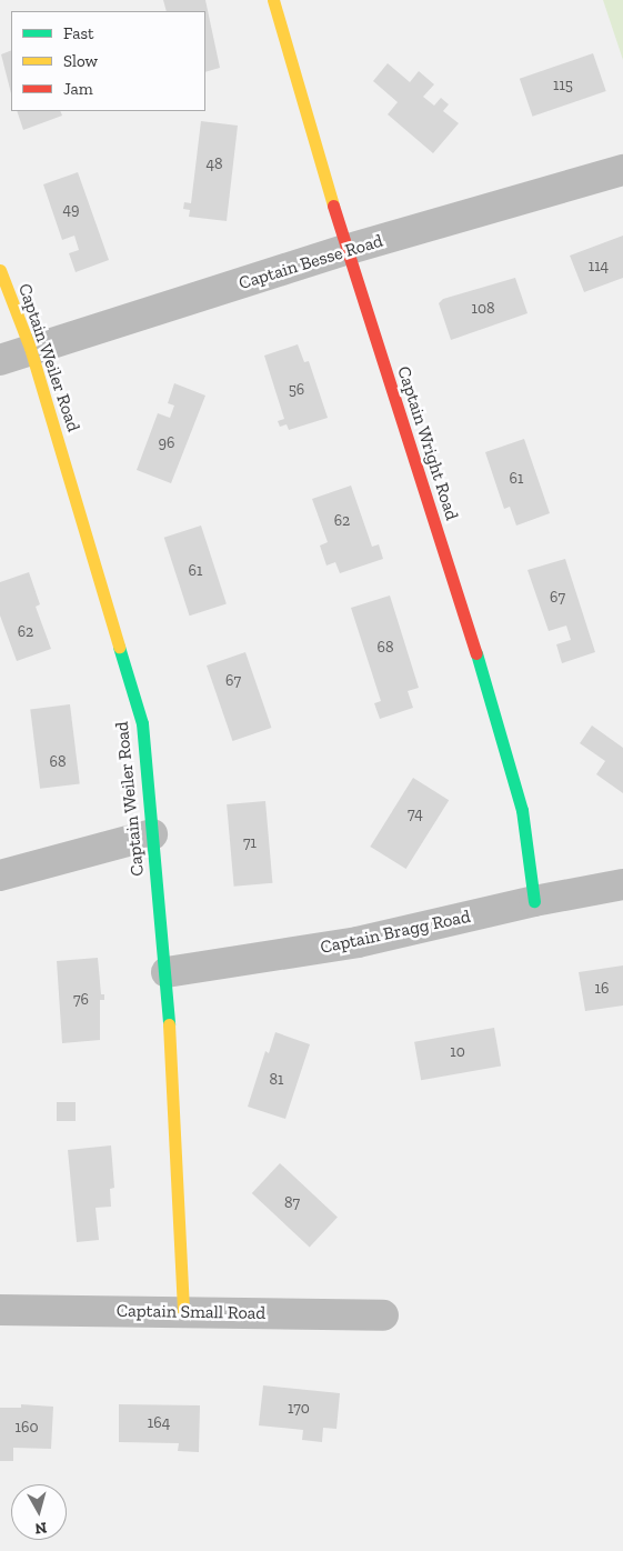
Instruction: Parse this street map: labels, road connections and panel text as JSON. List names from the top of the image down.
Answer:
{
  "streets": {
    "street": [
      "Captain Besse Road",
      "Captain Weiler Road",
      "Captain Wright Road",
      "Captain Bragg Road",
      "Captain Small Road"
    ]
  },
  "crossings": [
    ["Captain Besse Road", "Captain Weiler Road"],
    ["Captain Besse Road", "Captain Wright Road"],
    ["Captain Weiler Road", "Captain Bragg Road"],
    ["Captain Weiler Road", "Captain Small Road"],
    ["Captain Wright Road", "Captain Bragg Road"]
  ],
  "house_numbers": [
    "115",
    "48",
    "49",
    "114",
    "108",
    "56",
    "96",
    "61",
    "62",
    "61",
    "67",
    "62",
    "68",
    "67",
    "68",
    "74",
    "71",
    "16",
    "76",
    "10",
    "81",
    "87",
    "170",
    "164",
    "160"
  ],
  "legend": ["Fast", "Slow", "Jam"],
  "north": "bottom"
}
